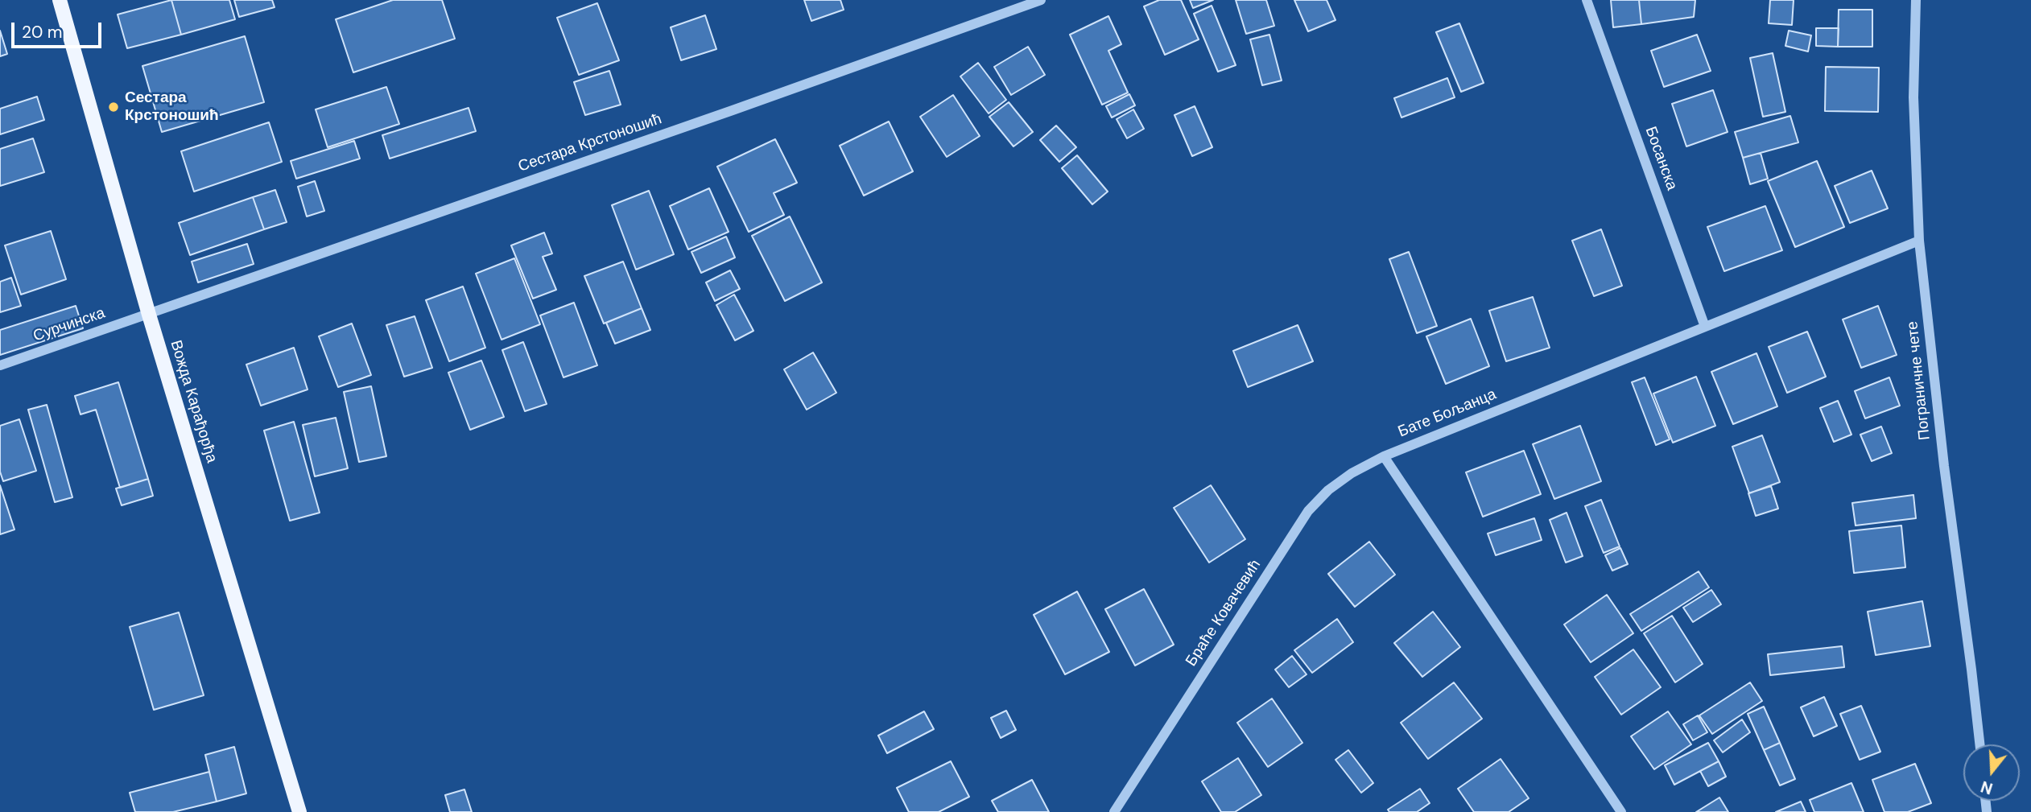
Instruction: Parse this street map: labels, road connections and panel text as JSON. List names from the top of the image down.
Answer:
{
  "streets": {
    "main road": ["Вожда Карађорђа"],
    "street": [
      "Сестара Крстоношић",
      "Босанска",
      "Сурчинска",
      "Пограничне чете",
      "Бате Бољанца",
      "Браће Ковачевић"
    ]
  },
  "crossings": [
    ["Сестара Крстоношић", "Сурчинска"],
    ["Сестара Крстоношић", "Вожда Карађорђа"],
    ["Босанска", "Бате Бољанца"],
    ["Сурчинска", "Вожда Карађорђа"],
    ["Пограничне чете", "Бате Бољанца"],
    ["Бате Бољанца", "Браће Ковачевић"]
  ],
  "places": ["Сестара Крстоношић"],
  "scale_bar": "20 m",
  "north": "bottom"
}
